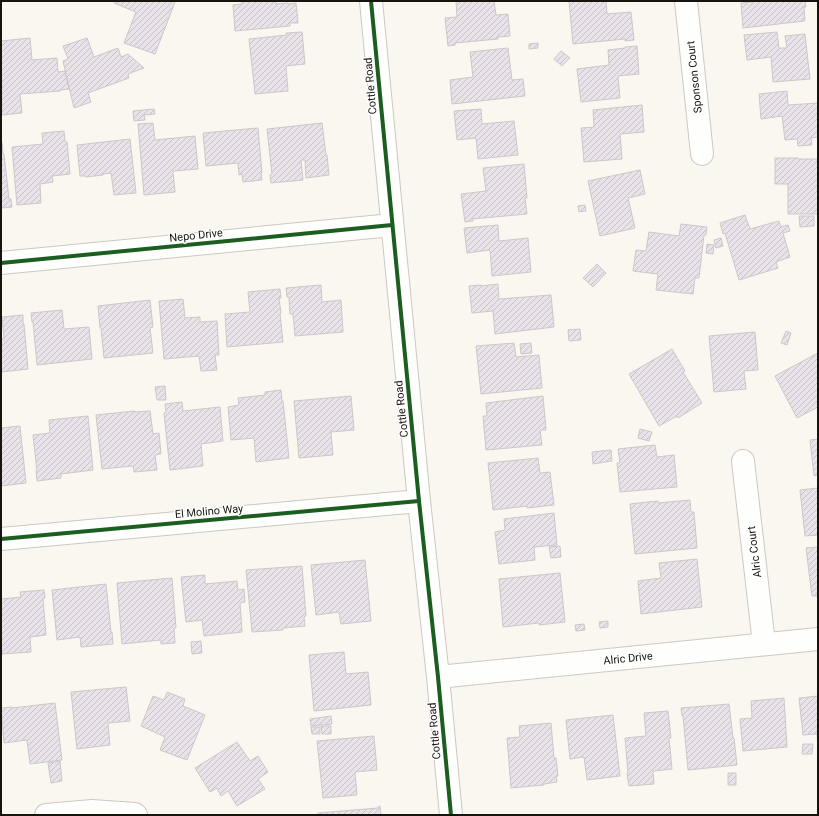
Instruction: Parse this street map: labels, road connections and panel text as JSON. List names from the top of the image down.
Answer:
{
  "streets": {
    "street": [
      "Sponson Court",
      "Cottle Road",
      "Nepo Drive",
      "El Molino Way",
      "Alric Court",
      "Alric Drive"
    ]
  },
  "crossings": [
    ["Cottle Road", "Nepo Drive"],
    ["Cottle Road", "El Molino Way"],
    ["Cottle Road", "Alric Drive"],
    ["Alric Court", "Alric Drive"]
  ]
}
